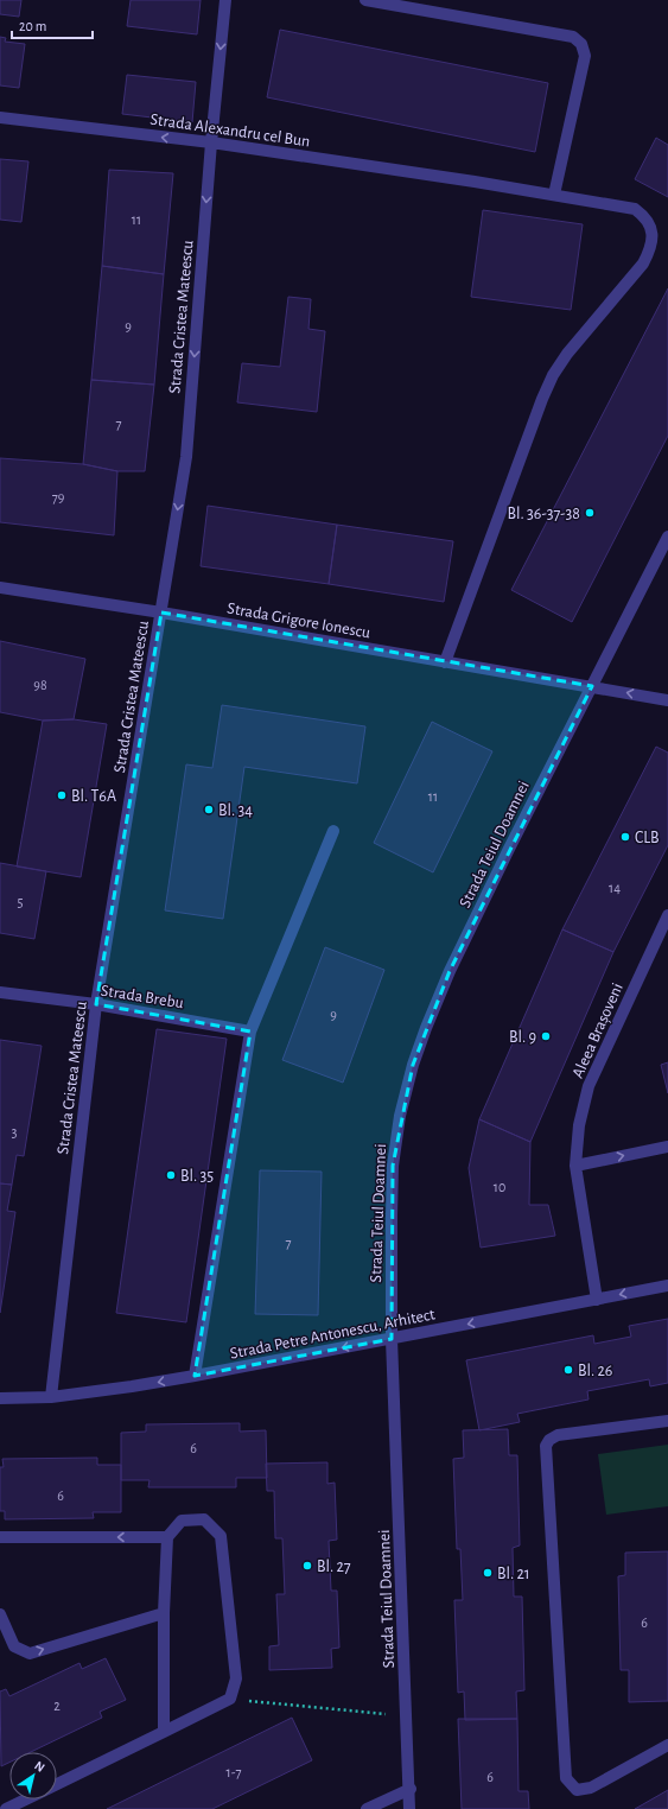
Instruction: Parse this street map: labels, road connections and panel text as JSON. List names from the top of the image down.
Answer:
{
  "streets": {
    "street": [
      "Strada Alexandru cel Bun",
      "Strada Cristea Mateescu",
      "Strada Grigore Ionescu",
      "Strada Teiul Doamnei",
      "Strada Brebu",
      "Aleea Brașoveni",
      "Strada Petre Antonescu, Arhitect"
    ]
  },
  "crossings": [
    ["Strada Alexandru cel Bun", "Strada Cristea Mateescu"],
    ["Strada Alexandru cel Bun", "Strada Grigore Ionescu"],
    ["Strada Cristea Mateescu", "Strada Grigore Ionescu"],
    ["Strada Cristea Mateescu", "Strada Brebu"],
    ["Strada Cristea Mateescu", "Strada Petre Antonescu, Arhitect"],
    ["Strada Grigore Ionescu", "Strada Teiul Doamnei"],
    ["Strada Teiul Doamnei", "Strada Petre Antonescu, Arhitect"],
    ["Aleea Brașoveni", "Strada Petre Antonescu, Arhitect"]
  ],
  "one_way": ["Strada Cristea Mateescu", "Strada Petre Antonescu, Arhitect"],
  "places": [
    "Bl. 36-37-38",
    "Bl. T6A",
    "Bl. 34",
    "CLB",
    "Bl. 9",
    "Bl. 35",
    "Bl. 26",
    "Bl. 27",
    "Bl. 21"
  ],
  "house_numbers": [
    "11",
    "9",
    "7",
    "79",
    "98",
    "11",
    "14",
    "5",
    "9",
    "3",
    "10",
    "7",
    "6",
    "6",
    "6",
    "2",
    "1-7",
    "6"
  ],
  "scale_bar": "20 m",
  "north": "top right"
}
